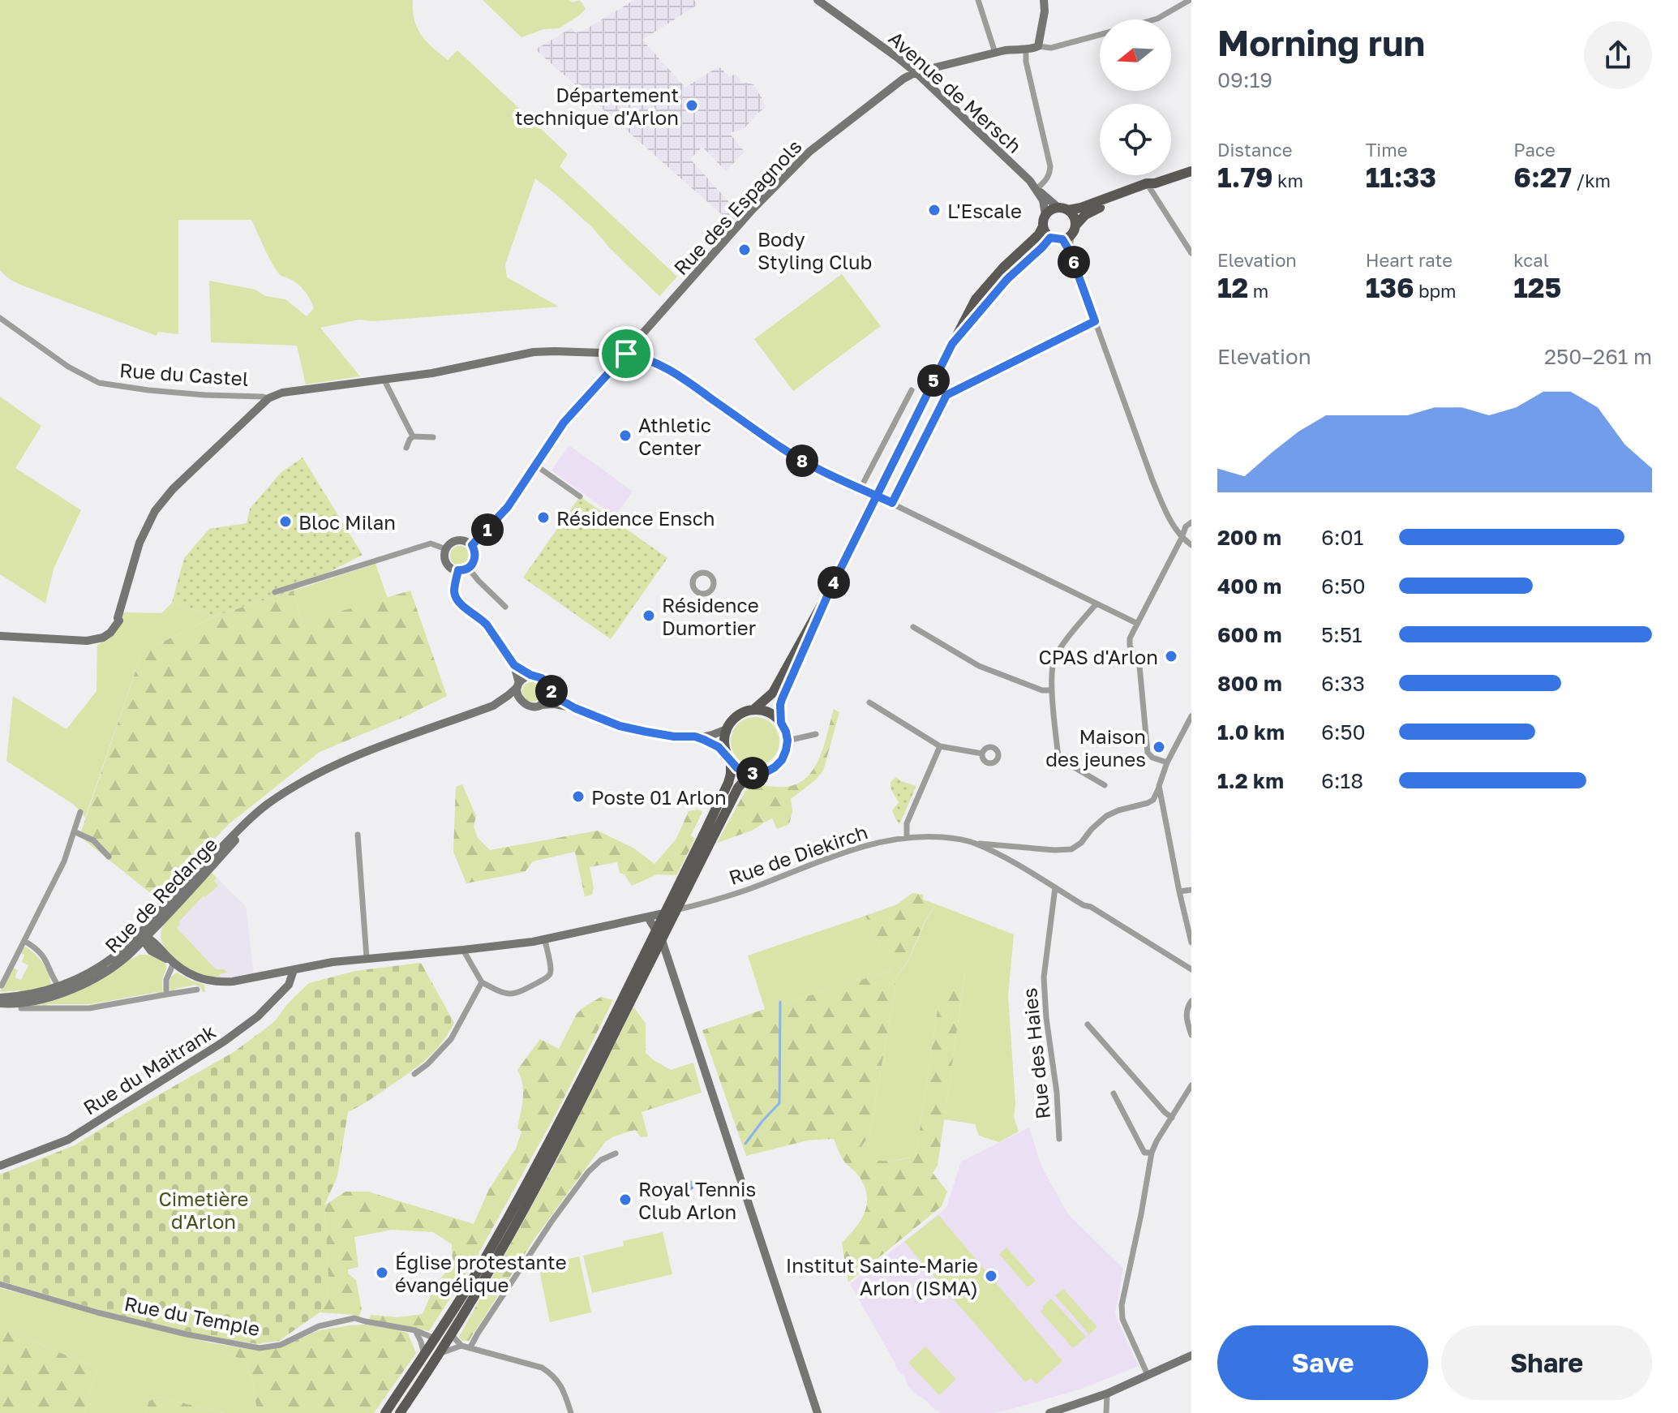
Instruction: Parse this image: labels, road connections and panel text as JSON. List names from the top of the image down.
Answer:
{
  "streets": {
    "street": [
      "Avenue de Mersch",
      "Rue des Espagnols",
      "Rue du Castel",
      "Rue de Diekirch",
      "Rue de Redange",
      "Rue des Haies",
      "Rue du Maitrank",
      "Rue du Temple"
    ]
  },
  "crossings": [
    ["Avenue de Mersch", "Rue des Espagnols"],
    ["Rue des Espagnols", "Rue du Castel"],
    ["Rue de Diekirch", "Rue de Redange"],
    ["Rue de Diekirch", "Rue des Haies"],
    ["Rue de Diekirch", "Rue du Maitrank"]
  ],
  "parks": ["Cimetière d'Arlon"],
  "places": [
    "Département technique d'Arlon",
    "L'Escale",
    "Body Styling Club",
    "Athletic Center",
    "Résidence Ensch",
    "Bloc Milan",
    "Résidence Dumortier",
    "CPAS d'Arlon",
    "Maison des jeunes",
    "Poste 01 Arlon",
    "Royal Tennis Club Arlon",
    "Église protestante évangélique",
    "Institut Sainte-Marie Arlon (ISMA)"
  ],
  "north": "left",
  "page": {
    "heading": ["Morning run", "09:19"],
    "stats": [
      ["Distance", "1.79 km"],
      ["Time", "11:33"],
      ["Pace", "6:27 /km"],
      ["Elevation", "12 m"],
      ["Heart rate", "136 bpm"],
      ["kcal", "125"]
    ],
    "pins": [
      "6",
      "5",
      "8",
      "1",
      "4",
      "2",
      "3"
    ],
    "chart": ["Elevation", "250–261 m"],
    "list": [
      {
        "name": "200 m",
        "note": "6:01"
      },
      {
        "name": "400 m",
        "note": "6:50"
      },
      {
        "name": "600 m",
        "note": "5:51"
      },
      {
        "name": "800 m",
        "note": "6:33"
      },
      {
        "name": "1.0 km",
        "note": "6:50"
      },
      {
        "name": "1.2 km",
        "note": "6:18"
      }
    ],
    "buttons": ["Save", "Share"]
  }
}
